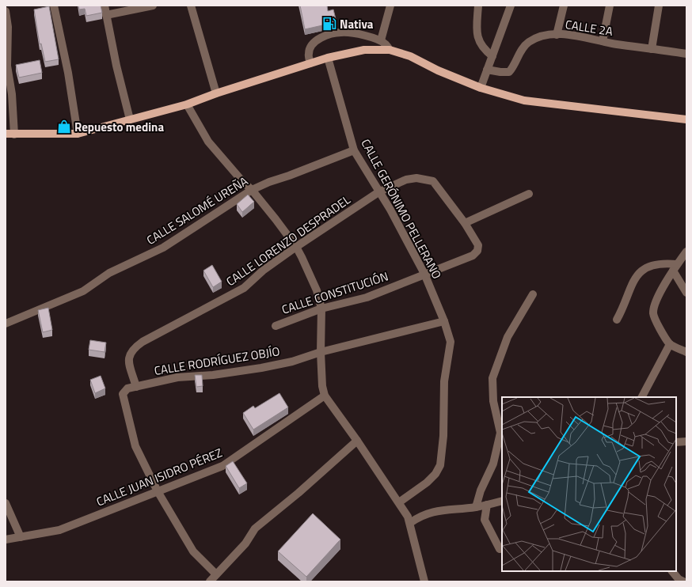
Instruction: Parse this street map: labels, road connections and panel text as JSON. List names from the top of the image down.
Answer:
{
  "streets": {
    "street": [
      "CALLE 2A",
      "CALLE GERÓNIMO PELLERANO",
      "CALLE SALOMÉ UREÑA",
      "CALLE LORENZO DESPRADEL",
      "CALLE CONSTITUCIÓN",
      "CALLE RODRÍGUEZ OBJÍO",
      "CALLE JUAN ISIDRO PÉREZ"
    ]
  },
  "crossings": [
    ["CALLE GERÓNIMO PELLERANO", "CALLE SALOMÉ UREÑA"],
    ["CALLE GERÓNIMO PELLERANO", "CALLE LORENZO DESPRADEL"],
    ["CALLE GERÓNIMO PELLERANO", "CALLE CONSTITUCIÓN"],
    ["CALLE GERÓNIMO PELLERANO", "CALLE RODRÍGUEZ OBJÍO"],
    ["CALLE LORENZO DESPRADEL", "CALLE CONSTITUCIÓN"],
    ["CALLE LORENZO DESPRADEL", "CALLE RODRÍGUEZ OBJÍO"],
    ["CALLE RODRÍGUEZ OBJÍO", "CALLE JUAN ISIDRO PÉREZ"]
  ],
  "places": {
    "fuel station": ["Nativa"],
    "shop": ["Repuesto medina"]
  }
}
